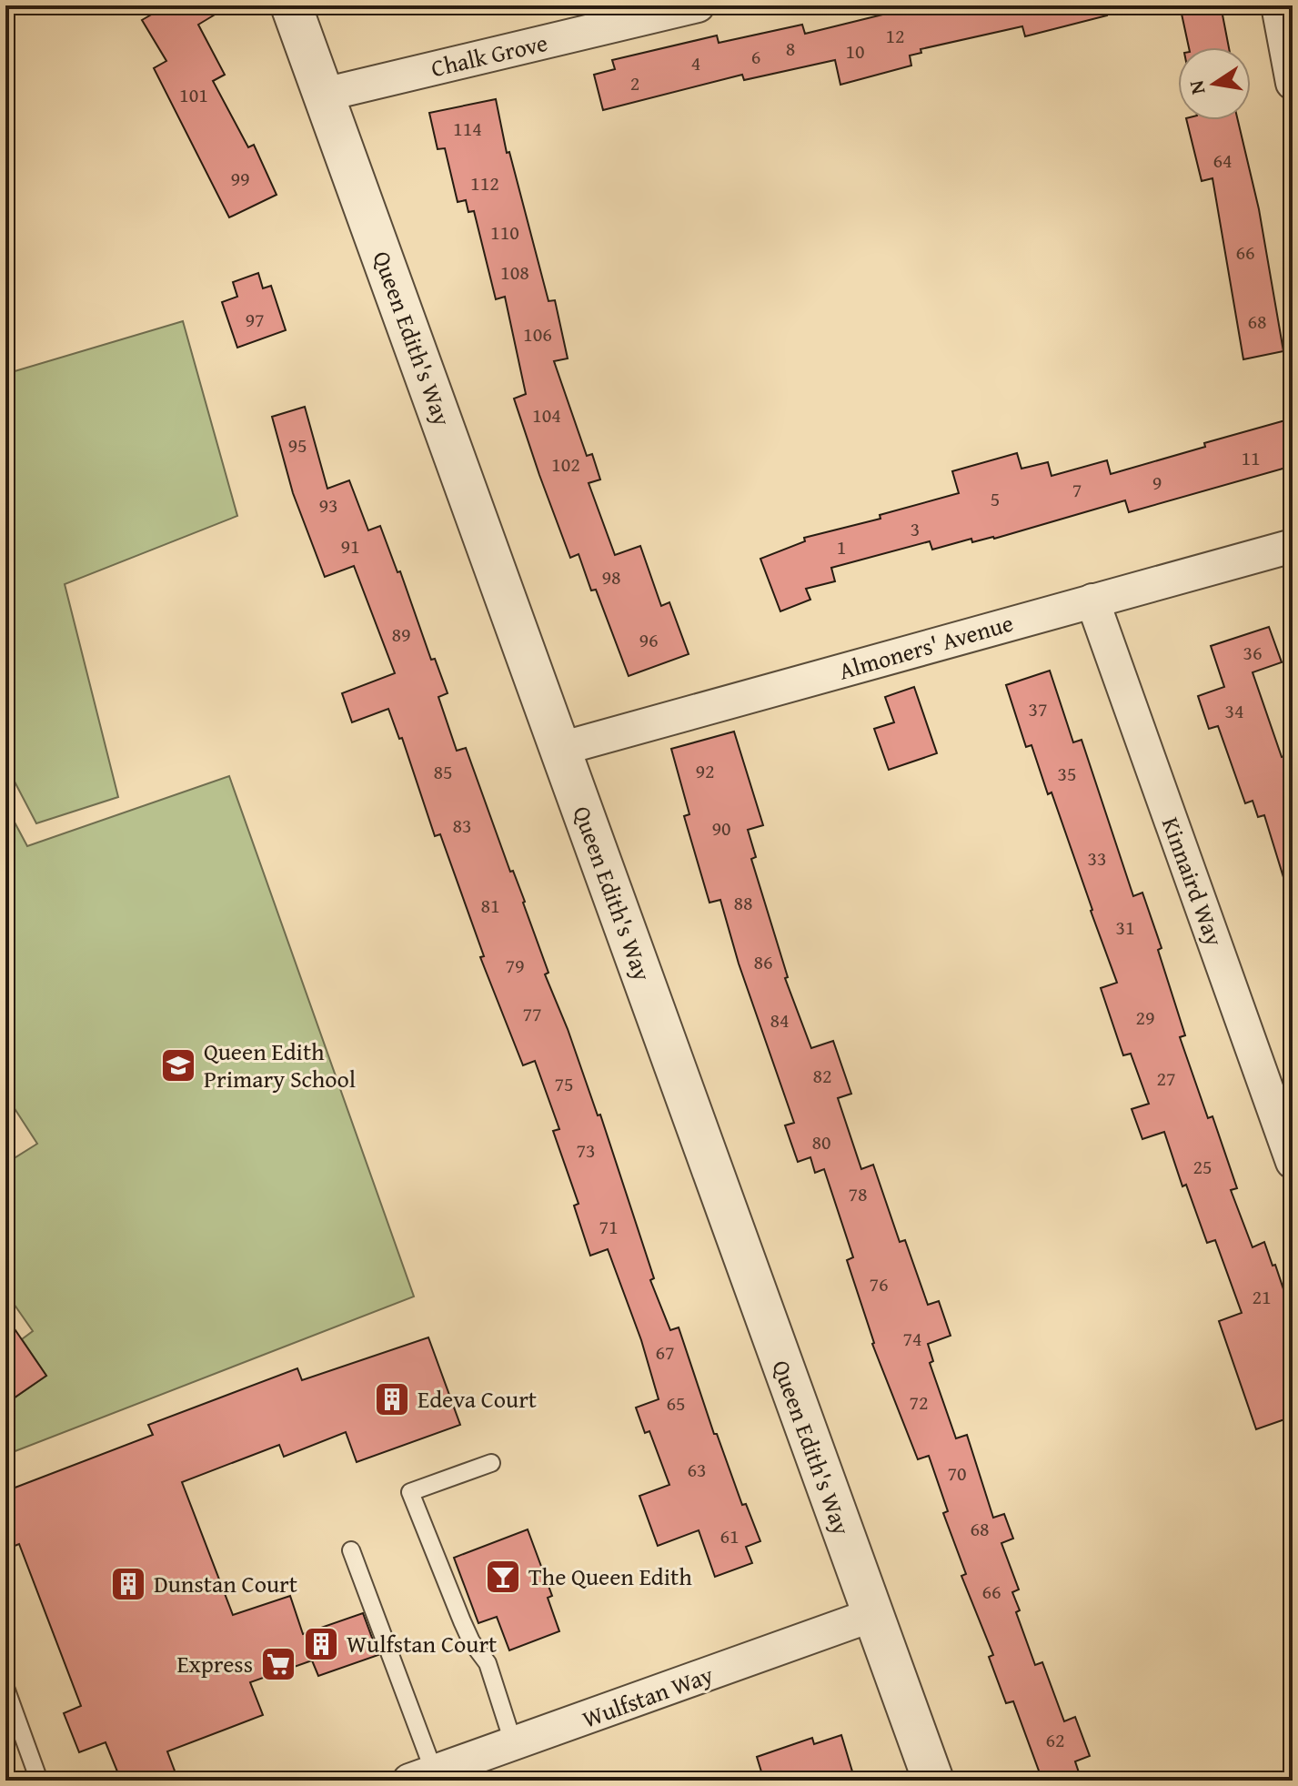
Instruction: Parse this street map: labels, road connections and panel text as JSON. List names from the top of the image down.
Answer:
{
  "streets": {
    "street": [
      "Chalk Grove",
      "Queen Edith's Way",
      "Almoners' Avenue",
      "Kinnaird Way",
      "Wulfstan Way"
    ]
  },
  "crossings": [
    ["Chalk Grove", "Queen Edith's Way"],
    ["Queen Edith's Way", "Almoners' Avenue"],
    ["Queen Edith's Way", "Wulfstan Way"],
    ["Almoners' Avenue", "Kinnaird Way"]
  ],
  "places": {
    "school or university": ["Queen Edith Primary School"],
    "building": ["Edeva Court", "Dunstan Court", "Wulfstan Court"],
    "bar": ["The Queen Edith"],
    "supermarket": ["Express"]
  },
  "house_numbers": [
    "12",
    "8",
    "10",
    "6",
    "4",
    "2",
    "101",
    "114",
    "64",
    "99",
    "112",
    "110",
    "66",
    "108",
    "97",
    "68",
    "106",
    "104",
    "95",
    "11",
    "102",
    "9",
    "7",
    "5",
    "93",
    "3",
    "91",
    "1",
    "98",
    "89",
    "96",
    "36",
    "37",
    "34",
    "92",
    "85",
    "35",
    "83",
    "90",
    "33",
    "88",
    "81",
    "31",
    "86",
    "79",
    "77",
    "29",
    "84",
    "82",
    "27",
    "75",
    "80",
    "73",
    "25",
    "78",
    "71",
    "76",
    "21",
    "74",
    "67",
    "72",
    "65",
    "63",
    "70",
    "68",
    "61",
    "66",
    "62"
  ],
  "north": "left"
}
